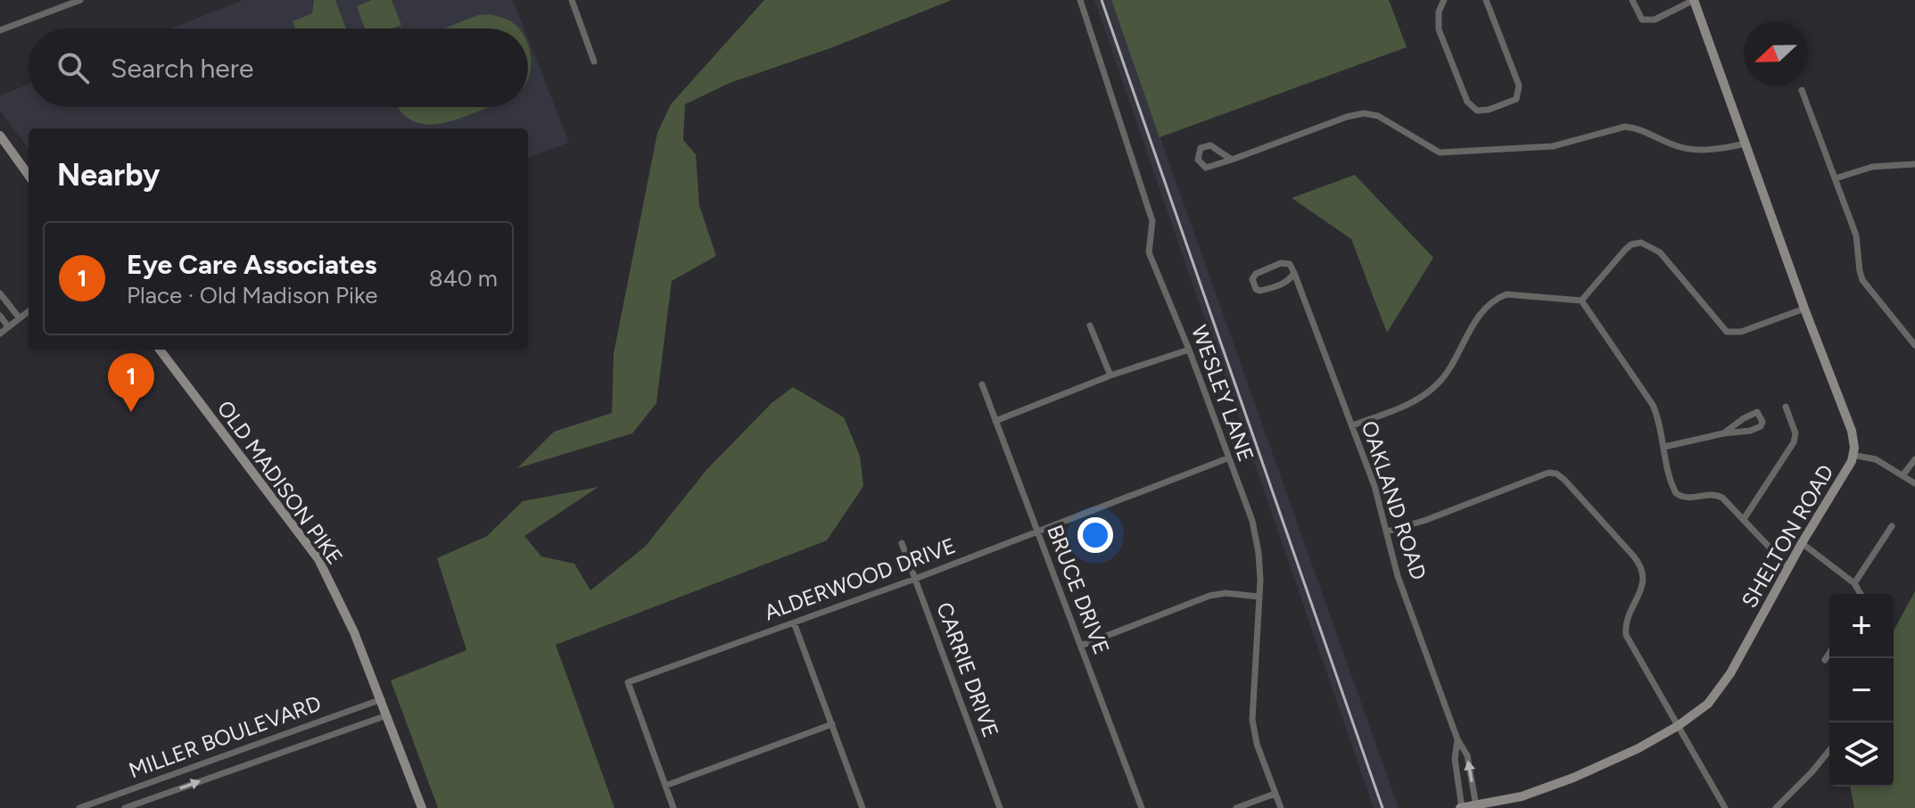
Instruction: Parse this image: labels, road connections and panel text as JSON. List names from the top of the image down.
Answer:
{
  "streets": {
    "street": [
      "WESLEY LANE",
      "OLD MADISON PIKE",
      "OAKLAND ROAD",
      "SHELTON ROAD",
      "ALDERWOOD DRIVE",
      "BRUCE DRIVE",
      "CARRIE DRIVE",
      "MILLER BOULEVARD"
    ]
  },
  "crossings": [
    ["WESLEY LANE", "ALDERWOOD DRIVE"],
    ["OLD MADISON PIKE", "MILLER BOULEVARD"],
    ["OAKLAND ROAD", "SHELTON ROAD"],
    ["ALDERWOOD DRIVE", "BRUCE DRIVE"],
    ["ALDERWOOD DRIVE", "CARRIE DRIVE"]
  ],
  "north": "left",
  "page": {
    "search": "Search here",
    "heading": "Nearby",
    "list": [
      {
        "mark": "1",
        "name": "Eye Care Associates",
        "note": "Place · Old Madison Pike",
        "value": "840 m"
      }
    ],
    "pins": "1",
    "map_buttons": ["+", "−"]
  }
}
